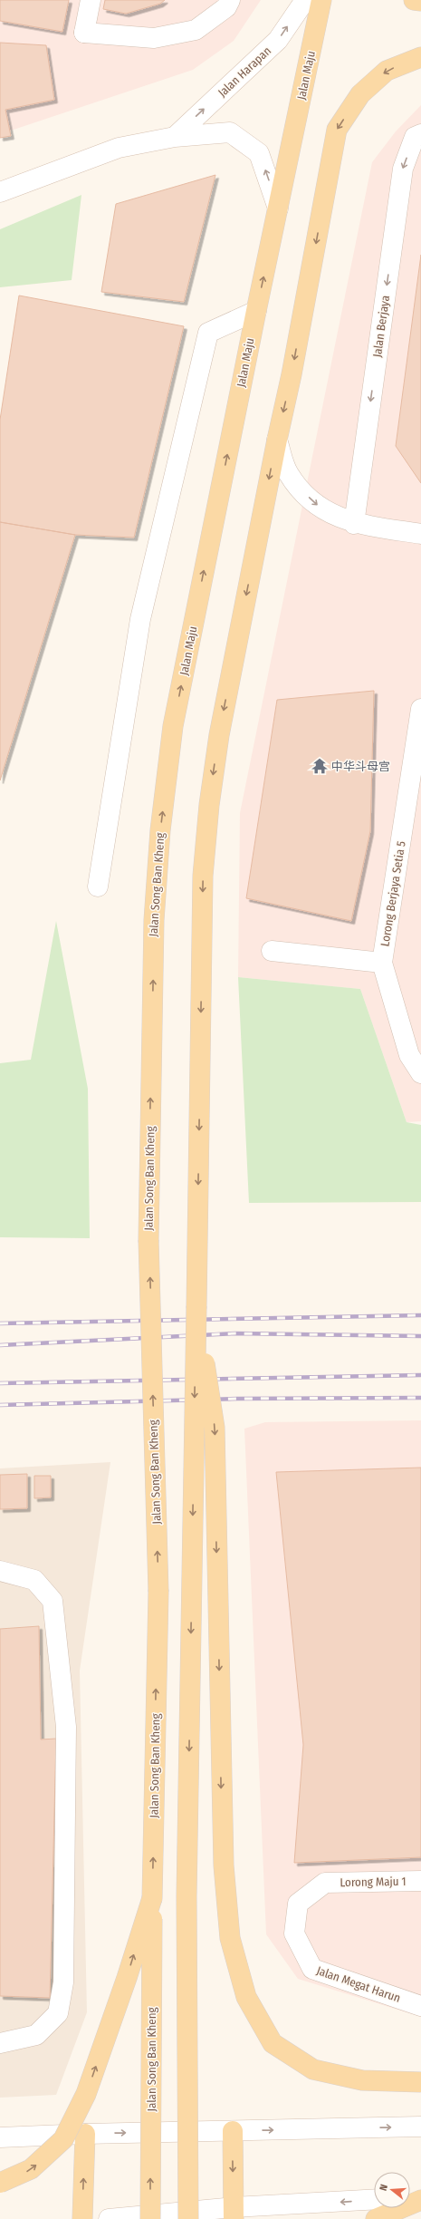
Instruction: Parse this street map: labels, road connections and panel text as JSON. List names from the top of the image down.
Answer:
{
  "streets": {
    "main road": ["Jalan Maju", "Jalan Song Ban Kheng"],
    "street": [
      "Jalan Harapan",
      "Jalan Berjaya",
      "Lorong Berjaya Setia 5",
      "Lorong Maju 1",
      "Jalan Megat Harun"
    ]
  },
  "crossings": [
    ["Jalan Maju", "Jalan Song Ban Kheng"],
    ["Lorong Maju 1", "Jalan Megat Harun"]
  ],
  "one_way": ["Jalan Harapan"],
  "places": {
    "temple": ["中华斗母宫"]
  },
  "north": "left"
}
